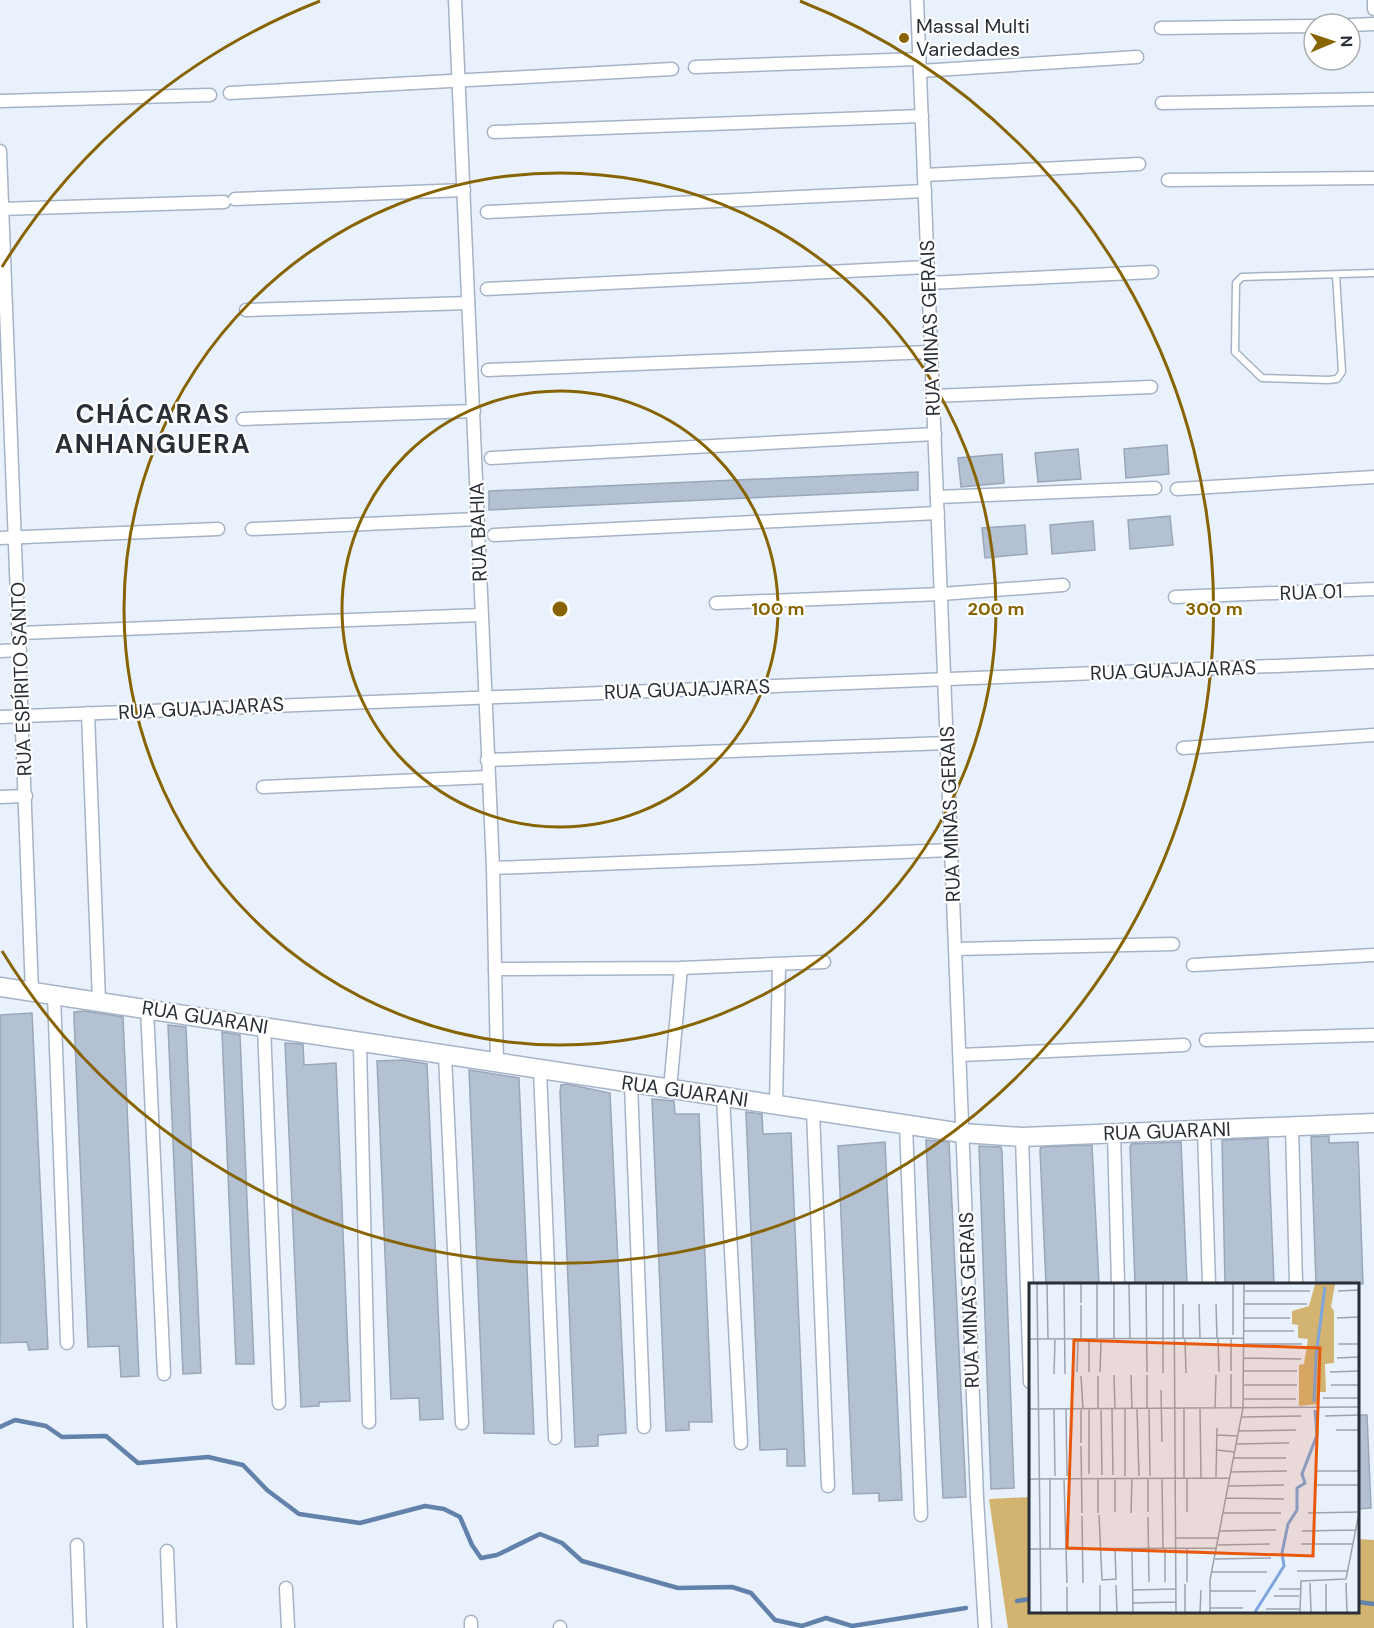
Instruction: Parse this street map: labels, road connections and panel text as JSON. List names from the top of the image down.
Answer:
{
  "streets": {
    "street": [
      "RUA MINAS GERAIS",
      "RUA BAHIA",
      "RUA 01",
      "RUA GUAJAJARAS",
      "RUA ESPÍRITO SANTO",
      "RUA GUARANI"
    ]
  },
  "crossings": [
    ["RUA MINAS GERAIS", "RUA GUAJAJARAS"],
    ["RUA MINAS GERAIS", "RUA GUARANI"],
    ["RUA BAHIA", "RUA GUAJAJARAS"],
    ["RUA BAHIA", "RUA GUARANI"],
    ["RUA GUAJAJARAS", "RUA ESPÍRITO SANTO"],
    ["RUA ESPÍRITO SANTO", "RUA GUARANI"]
  ],
  "districts": ["CHÁCARAS ANHANGUERA"],
  "places": ["Massal Multi Variedades"],
  "north": "right",
  "rings": ["100 m", "200 m", "300 m"]
}
